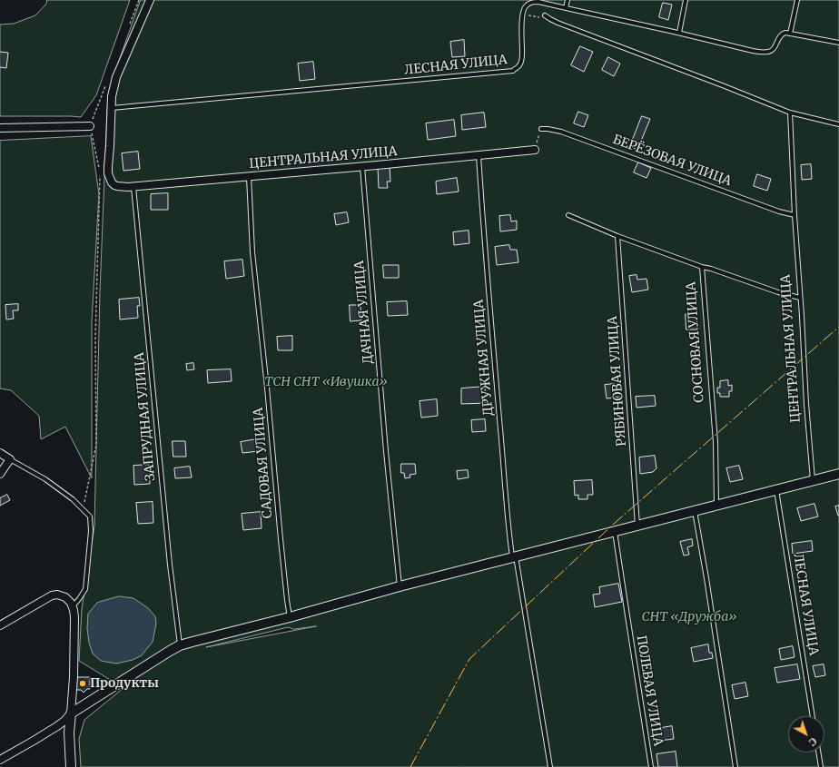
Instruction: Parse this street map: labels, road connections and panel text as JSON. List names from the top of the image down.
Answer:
{
  "streets": {
    "street": ["ЦЕНТРАЛЬНАЯ УЛИЦА"],
    "lane": [
      "ЛЕСНАЯ УЛИЦА",
      "БЕРЁЗОВАЯ УЛИЦА",
      "ДАЧНАЯ УЛИЦА",
      "СОСНОВАЯ УЛИЦА",
      "ДРУЖНАЯ УЛИЦА",
      "РЯБИНОВАЯ УЛИЦА",
      "ЗАПРУДНАЯ УЛИЦА",
      "САДОВАЯ УЛИЦА",
      "ПОЛЕВАЯ УЛИЦА"
    ]
  },
  "crossings": [
    ["ЛЕСНАЯ УЛИЦА", "ЦЕНТРАЛЬНАЯ УЛИЦА"],
    ["ЦЕНТРАЛЬНАЯ УЛИЦА", "БЕРЁЗОВАЯ УЛИЦА"],
    ["ЦЕНТРАЛЬНАЯ УЛИЦА", "ДАЧНАЯ УЛИЦА"],
    ["ЦЕНТРАЛЬНАЯ УЛИЦА", "ДРУЖНАЯ УЛИЦА"],
    ["ЦЕНТРАЛЬНАЯ УЛИЦА", "ЗАПРУДНАЯ УЛИЦА"],
    ["ЦЕНТРАЛЬНАЯ УЛИЦА", "САДОВАЯ УЛИЦА"],
    ["СОСНОВАЯ УЛИЦА", "РЯБИНОВАЯ УЛИЦА"]
  ],
  "parks": ["ТСН СНТ «Ивушка»", "СНТ «Дружба»"],
  "places": ["Продукты"],
  "north": "bottom right"
}
